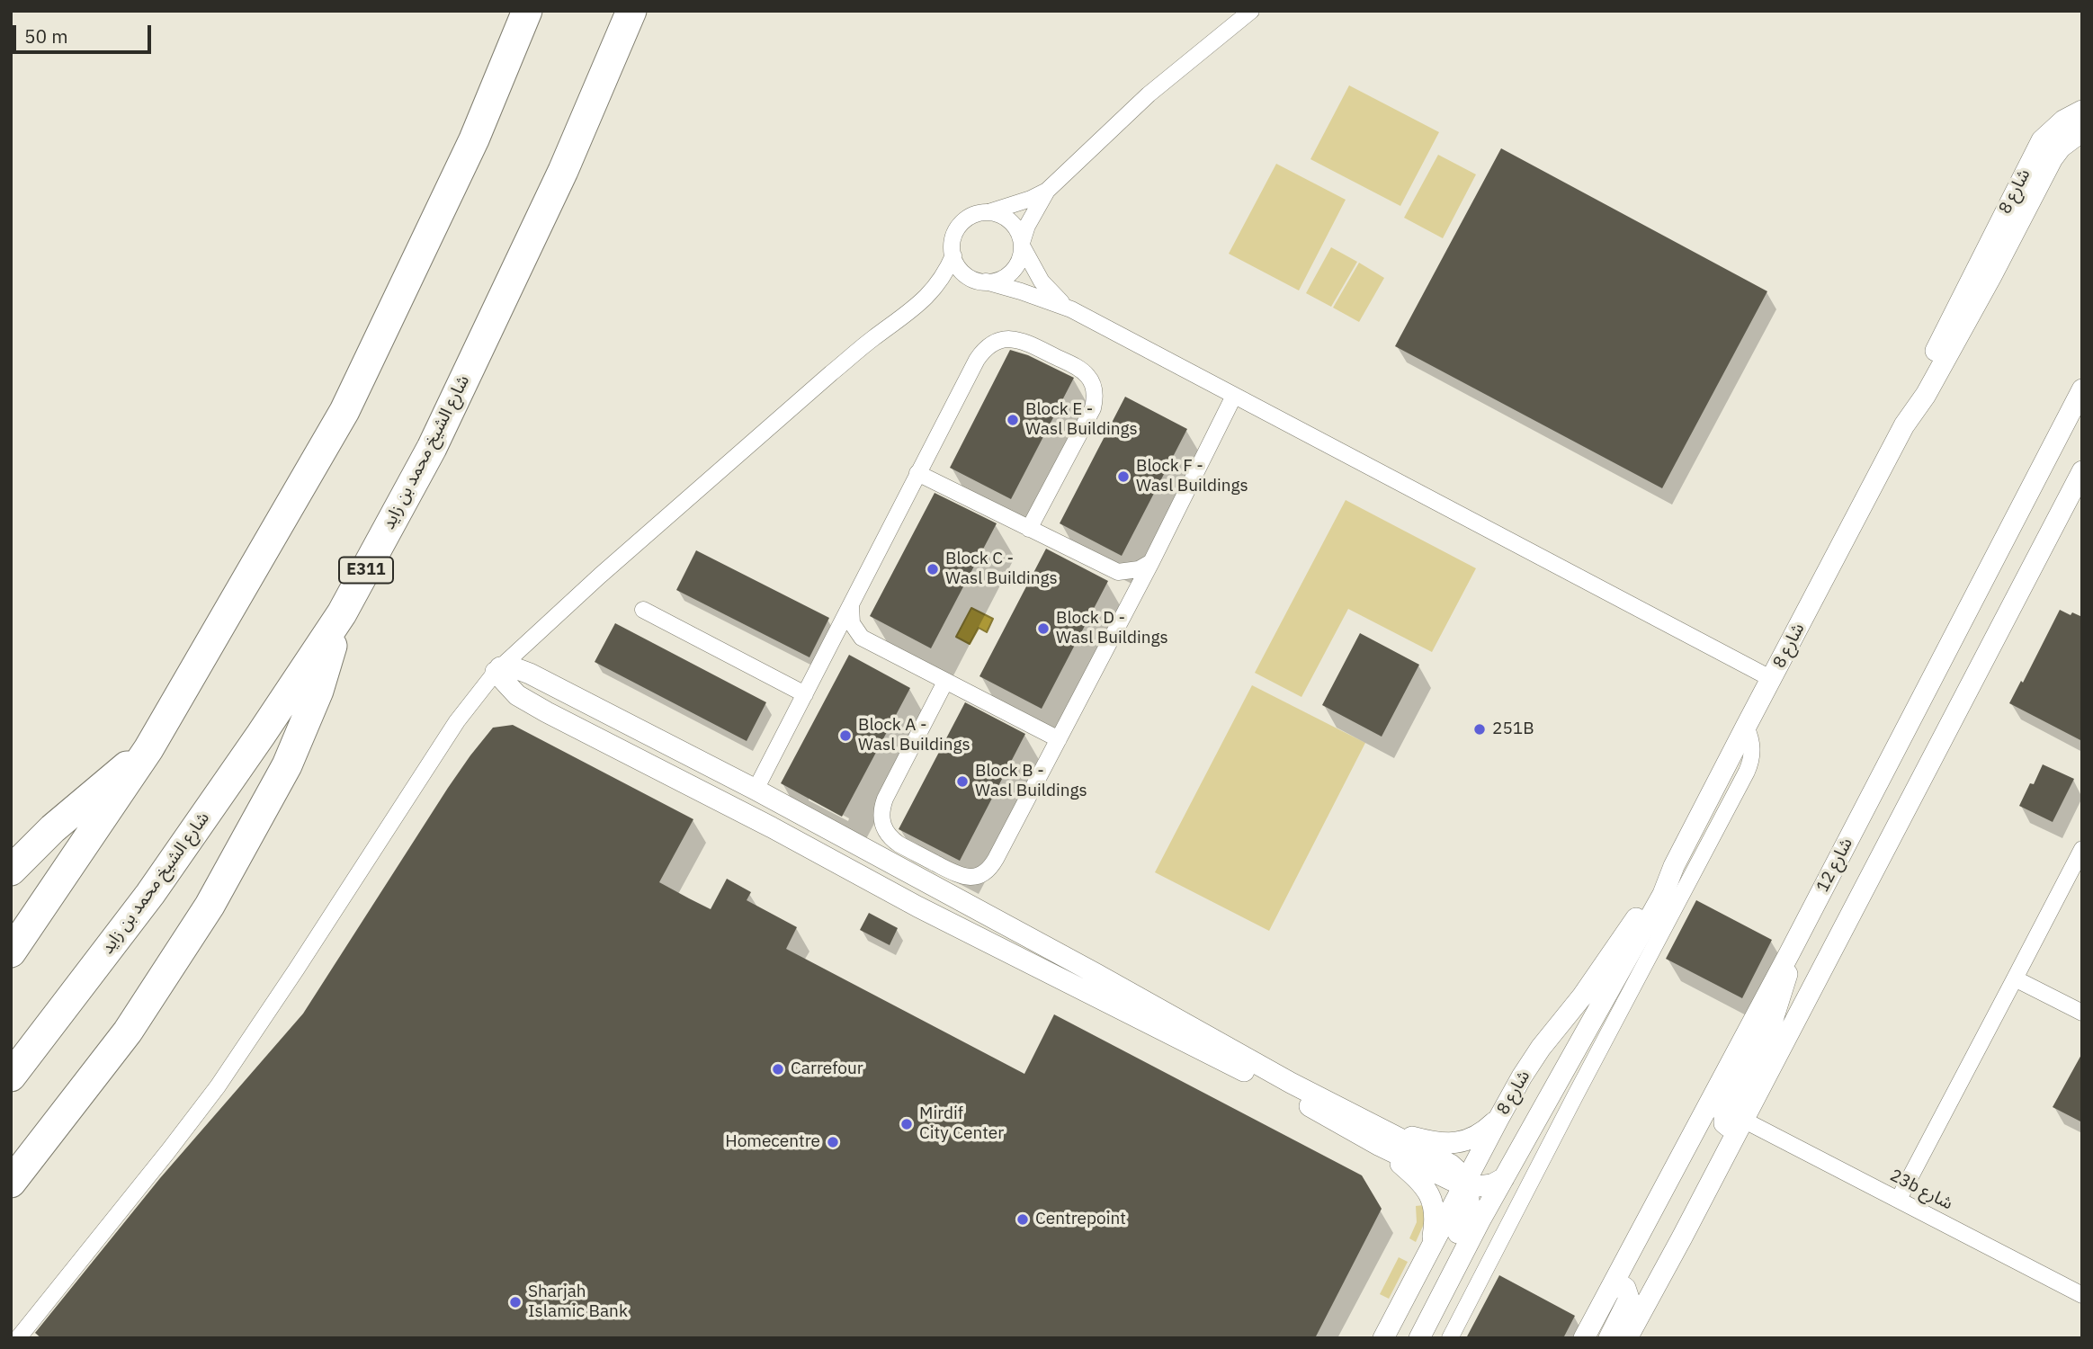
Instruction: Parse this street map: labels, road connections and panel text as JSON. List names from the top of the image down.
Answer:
{
  "streets": {
    "highway": ["شارع الشيخ محمد بن زايد", "E311"],
    "street": ["شارع 8", "شارع 12", "23b شارع"]
  },
  "places": [
    "Block E - Wasl Buildings",
    "Block F - Wasl Buildings",
    "Block C - Wasl Buildings",
    "Block D - Wasl Buildings",
    "251B",
    "Block A - Wasl Buildings",
    "Block B - Wasl Buildings",
    "Carrefour",
    "Mirdif City Center",
    "Homecentre",
    "Centrepoint",
    "Sharjah Islamic Bank"
  ],
  "scale_bar": "50 m"
}
